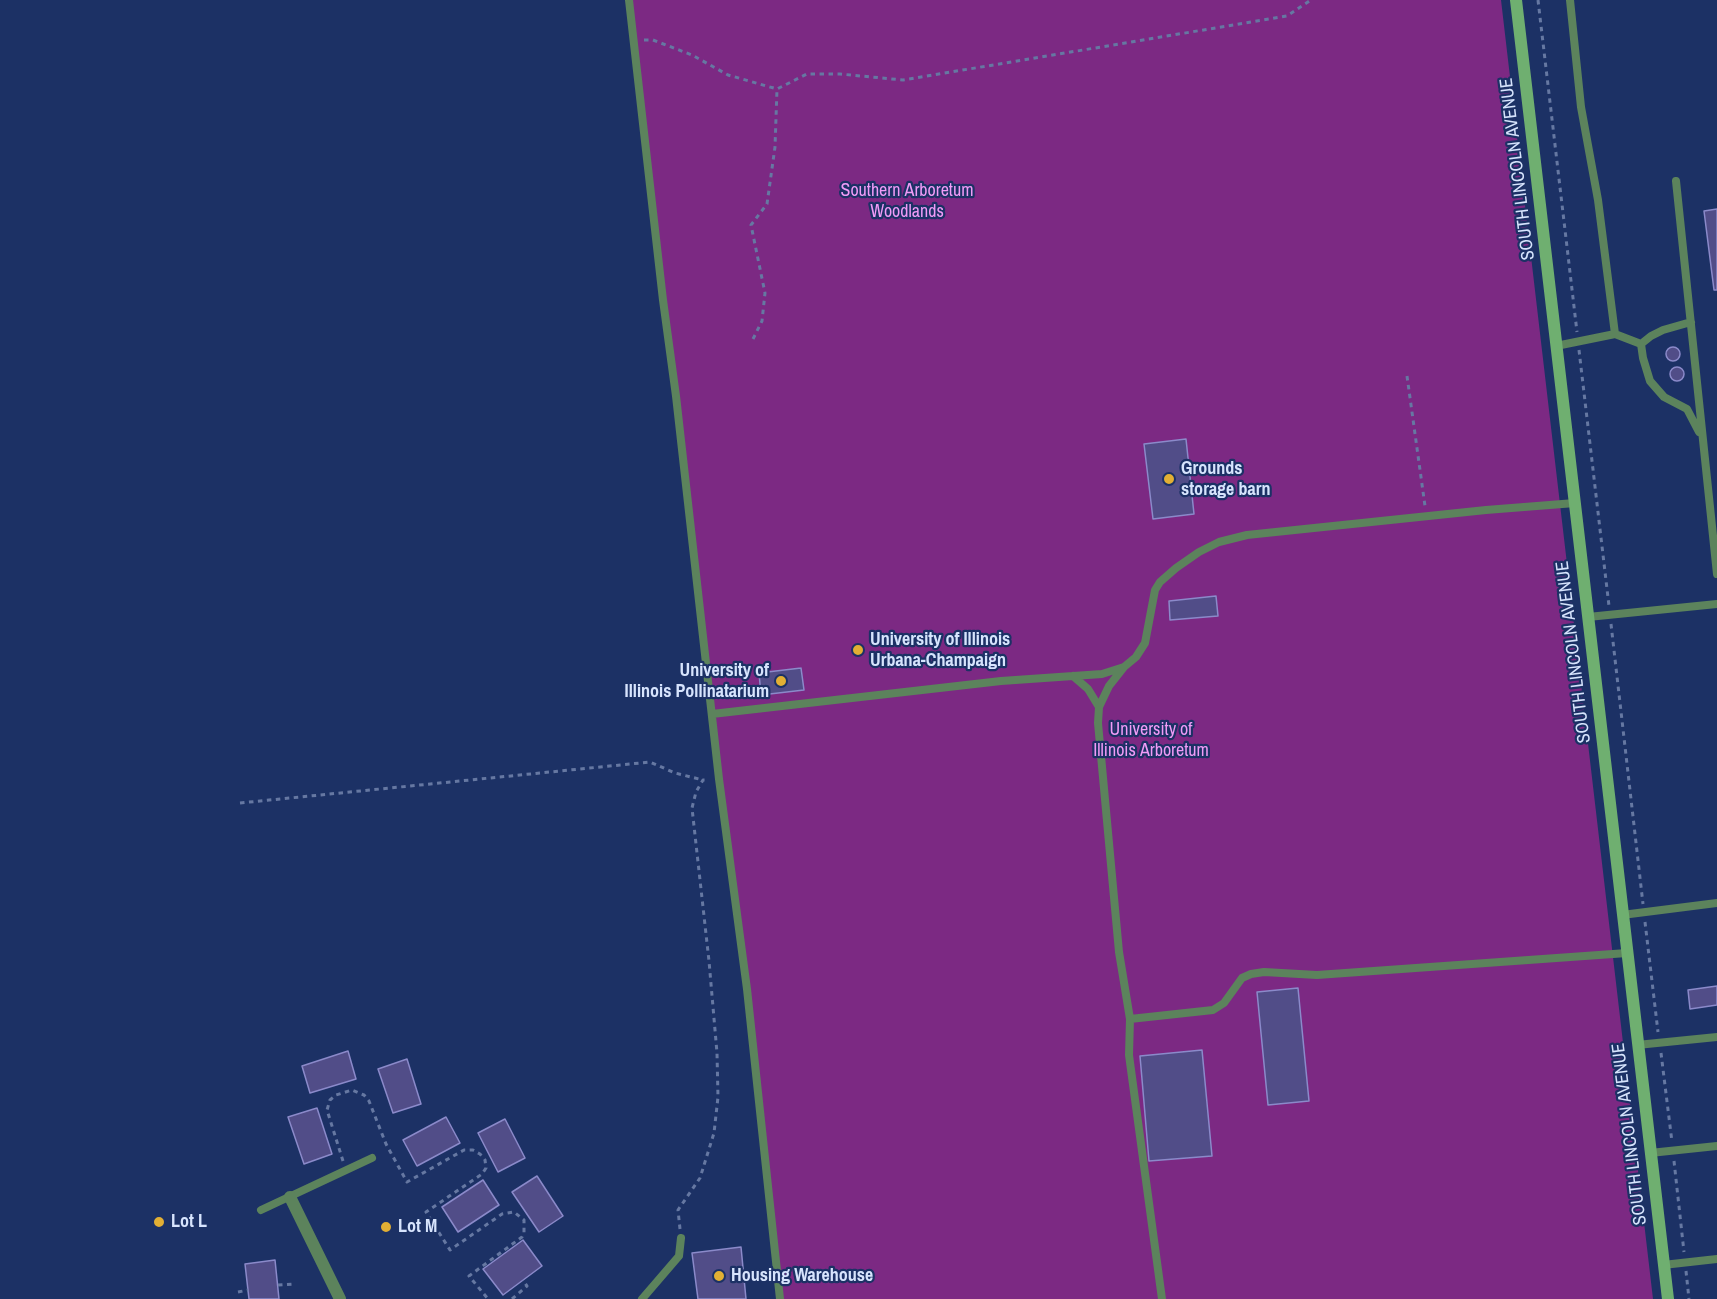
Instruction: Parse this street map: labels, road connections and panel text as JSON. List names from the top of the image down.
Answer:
{
  "streets": {
    "main road": ["SOUTH LINCOLN AVENUE"]
  },
  "parks": ["Southern Arboretum Woodlands", "University of Illinois Arboretum"],
  "places": [
    "Grounds storage barn",
    "University of Illinois Urbana-Champaign",
    "University of Illinois Pollinatarium",
    "Lot L",
    "Lot M",
    "Housing Warehouse"
  ]
}
